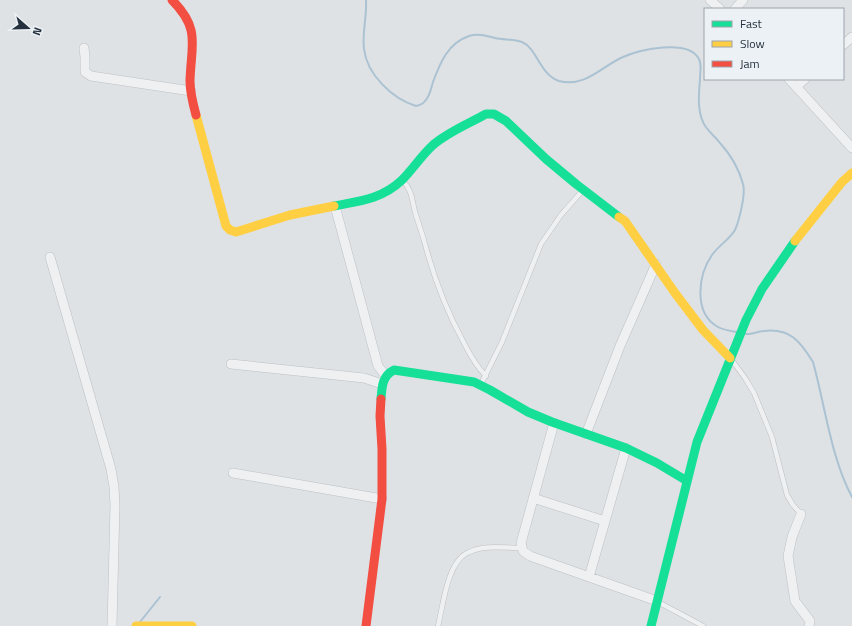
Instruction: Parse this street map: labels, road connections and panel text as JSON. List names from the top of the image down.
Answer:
{
  "legend": ["Fast", "Slow", "Jam"],
  "north": "right"
}
